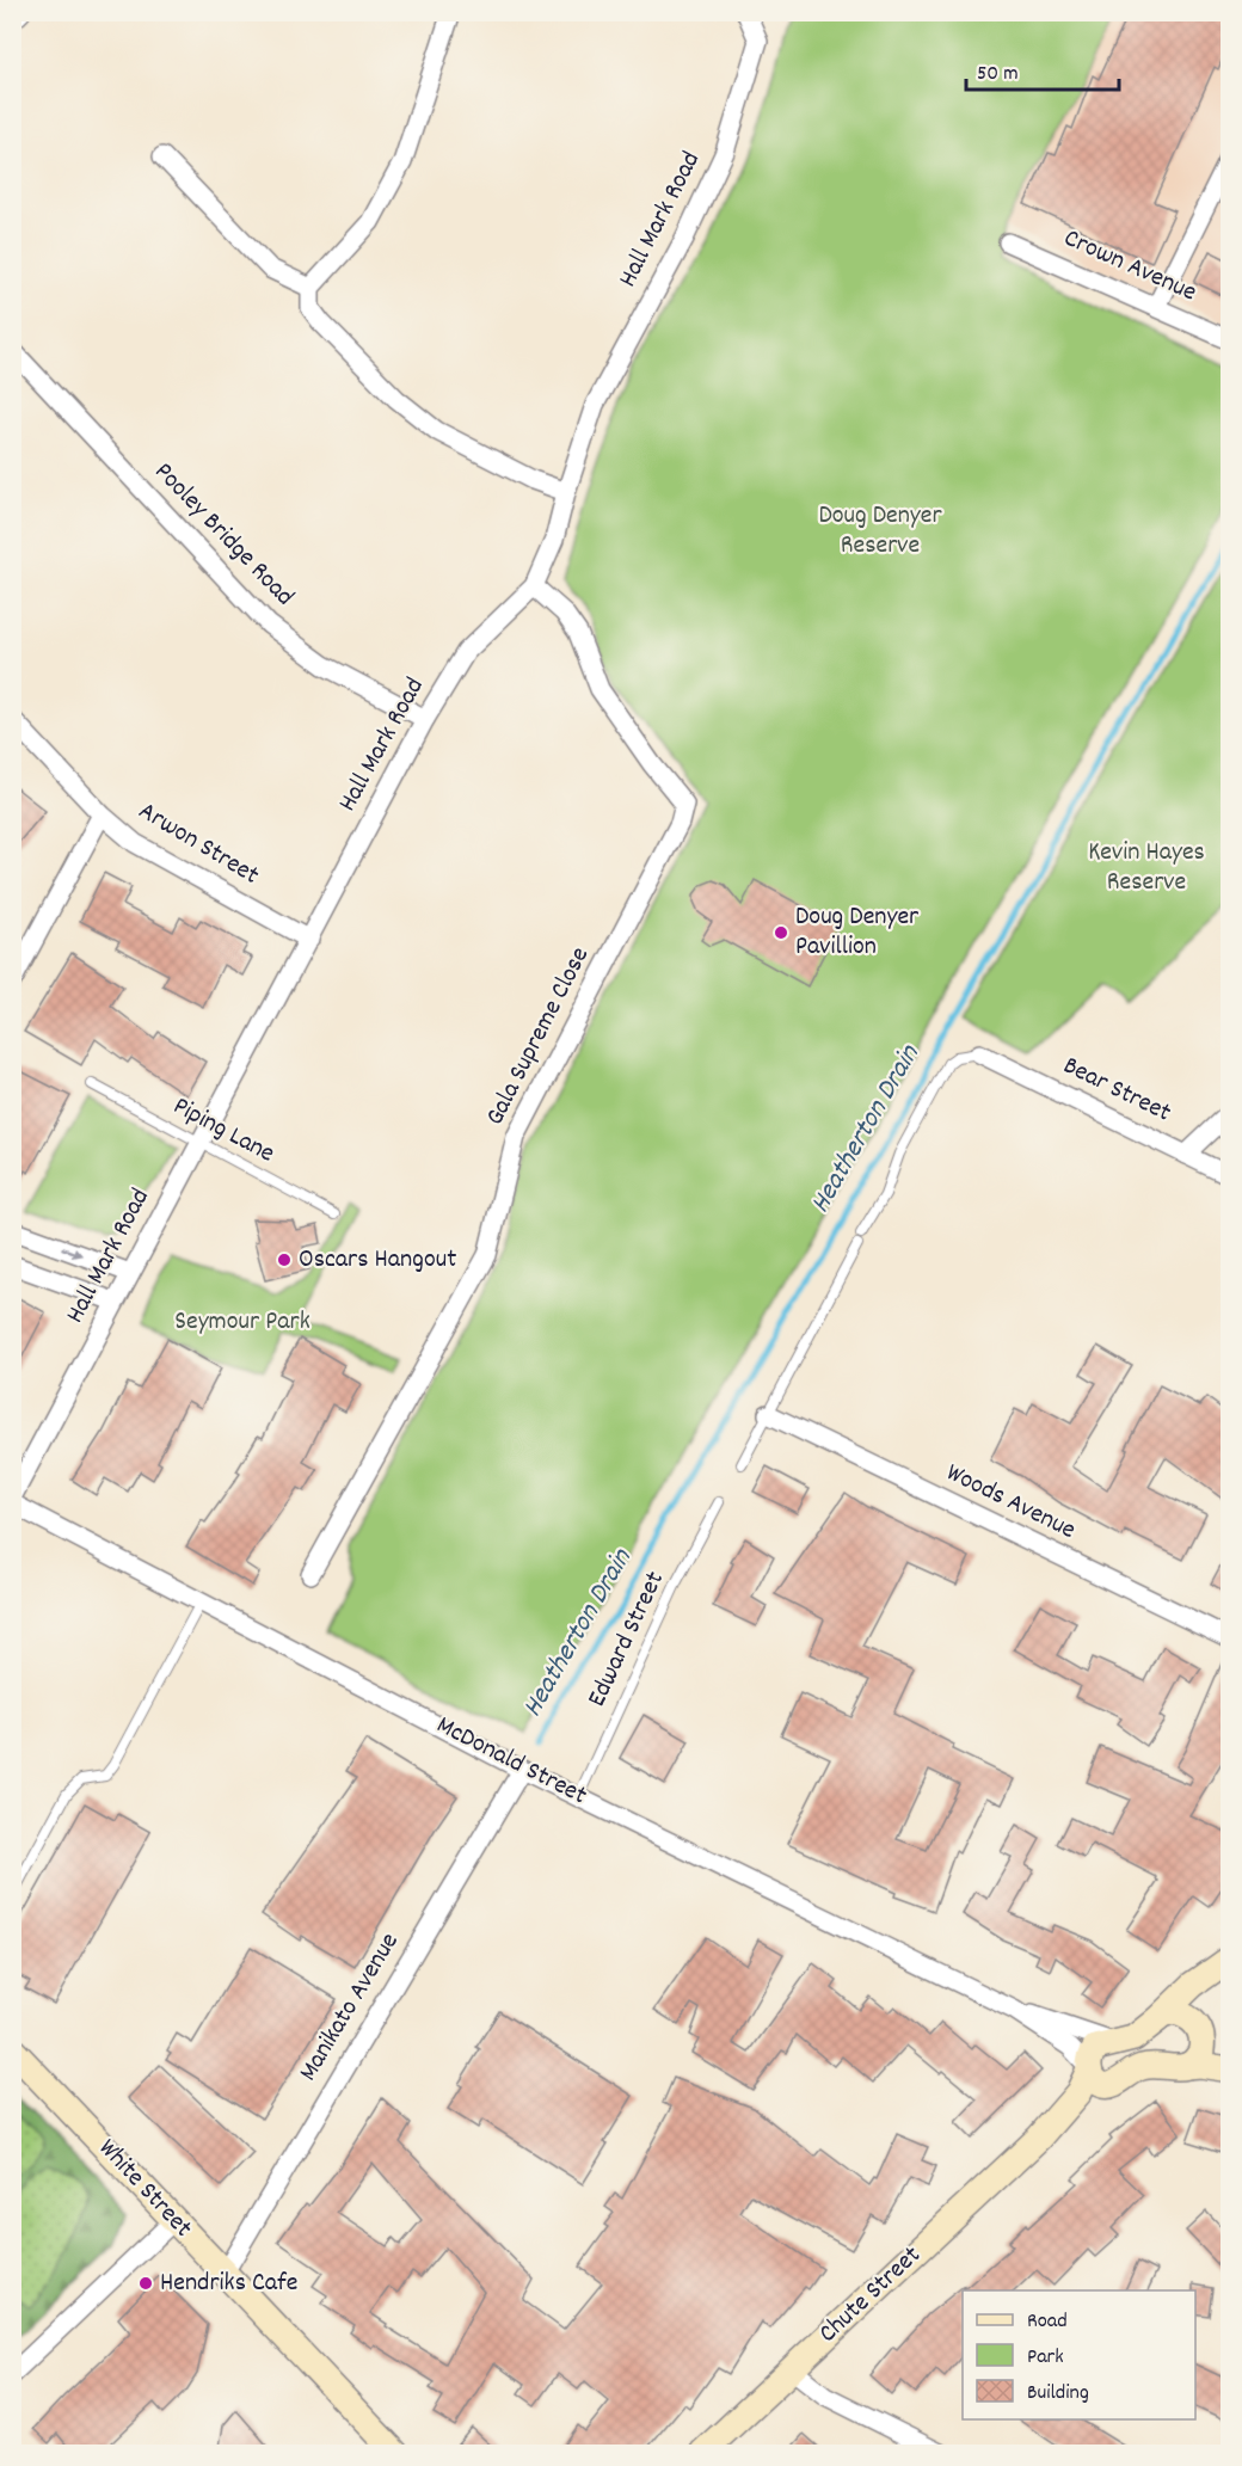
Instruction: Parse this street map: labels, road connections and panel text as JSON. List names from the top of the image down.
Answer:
{
  "streets": {
    "street": [
      "Hall Mark Road",
      "Crown Avenue",
      "Pooley Bridge Road",
      "Arwon Street",
      "Gala Supreme Close",
      "Bear Street",
      "Woods Avenue",
      "McDonald Street",
      "Manikato Avenue",
      "White Street",
      "Chute Street"
    ],
    "lane": ["Piping Lane", "Edward Street"]
  },
  "crossings": [
    ["Hall Mark Road", "Pooley Bridge Road"],
    ["Hall Mark Road", "Arwon Street"],
    ["Hall Mark Road", "Gala Supreme Close"],
    ["Hall Mark Road", "Piping Lane"],
    ["Edward Street", "McDonald Street"],
    ["McDonald Street", "Manikato Avenue"],
    ["McDonald Street", "Chute Street"],
    ["Manikato Avenue", "White Street"]
  ],
  "water": ["Heatherton Drain"],
  "parks": ["Doug Denyer Reserve", "Kevin Hayes Reserve", "Seymour Park"],
  "places": ["Doug Denyer Pavillion", "Oscars Hangout", "Hendriks Cafe"],
  "legend": ["Road", "Park", "Building"],
  "scale_bar": "50 m"
}
